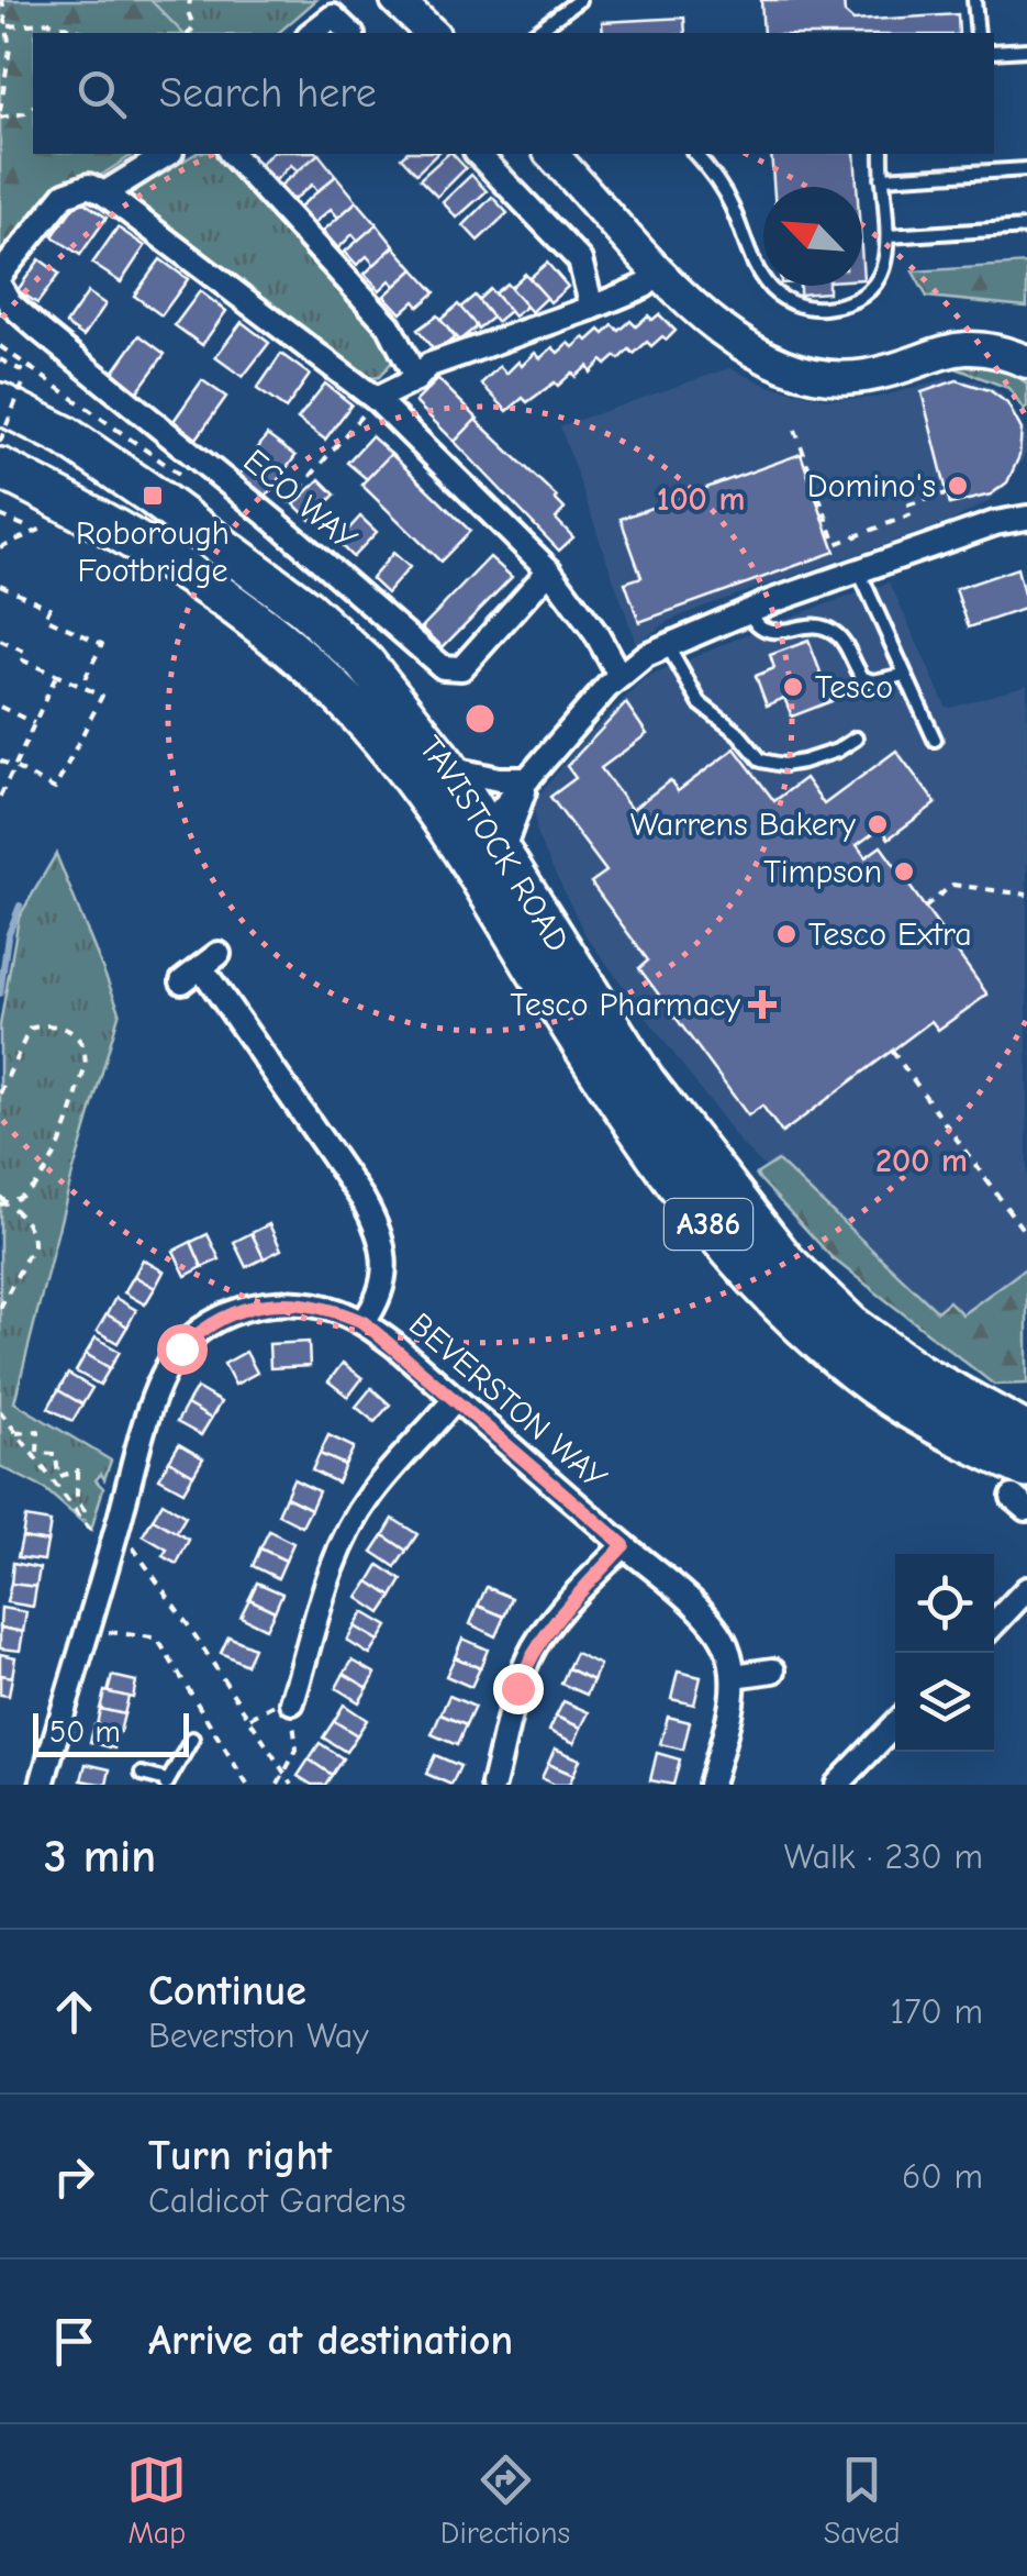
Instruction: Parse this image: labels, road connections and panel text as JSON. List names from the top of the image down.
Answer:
{
  "streets": {
    "highway": ["TAVISTOCK ROAD", "A386"],
    "street": ["ECO WAY", "BEVERSTON WAY"]
  },
  "places": {
    "other": [
      "Domino's",
      "Tesco",
      "Warrens Bakery",
      "Timpson",
      "Tesco Extra"
    ],
    "transit": ["Roborough Footbridge"],
    "health": ["Tesco Pharmacy"]
  },
  "scale_bar": "50 m",
  "north": "top left",
  "page": {
    "search": "Search here",
    "scale": "50 m",
    "heading": ["3 min", "Walk · 230 m"],
    "list": [
      ["Continue", "Beverston Way", "170 m"],
      ["Turn right", "Caldicot Gardens", "60 m"],
      "Arrive at destination"
    ],
    "nav": ["Map", "Directions", "Saved"]
  },
  "rings": ["100 m", "200 m"]
}
